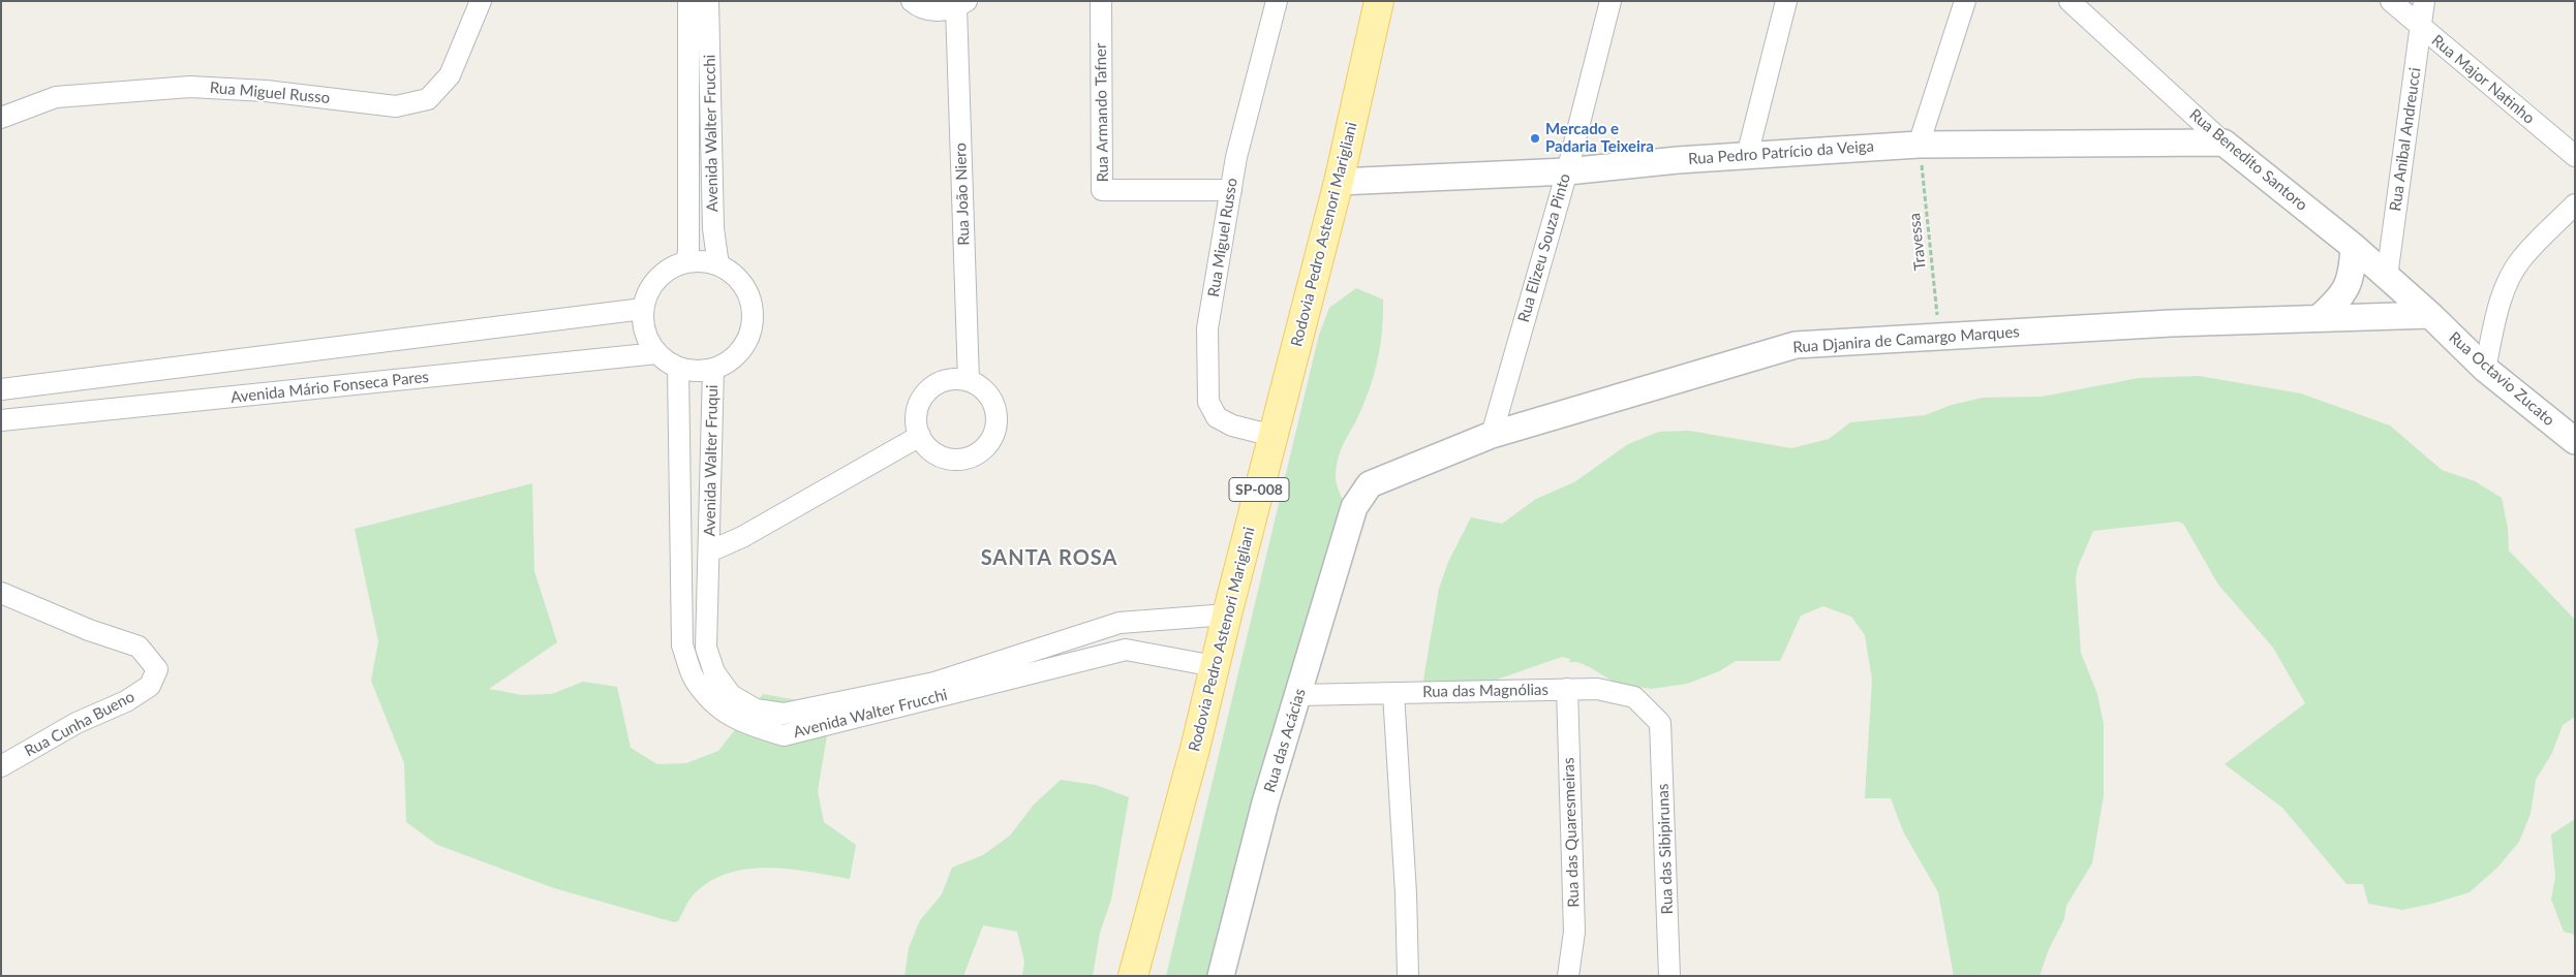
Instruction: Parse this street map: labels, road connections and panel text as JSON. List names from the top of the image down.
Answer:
{
  "streets": {
    "main road": ["Rodovia Pedro Astenori Marigliani", "SP-008"],
    "street": [
      "Rua Major Natinho",
      "Rua Miguel Russo",
      "Rua Armando Tafner",
      "Avenida Walter Frucchi",
      "Rua Anibal Andreucci",
      "Rua Pedro Patrício da Veiga",
      "Rua Benedito Santoro",
      "Rua João Niero",
      "Rua Elizeu Souza Pinto",
      "Rua Djanira de Camargo Marques",
      "Rua Octavio Zucato",
      "Avenida Mário Fonseca Pares",
      "Avenida Walter Fruqui",
      "Rua das Magnólias",
      "Rua Cunha Bueno",
      "Rua das Acácias",
      "Rua das Quaresmeiras",
      "Rua das Sibipirunas"
    ],
    "path": ["Travessa"]
  },
  "crossings": [
    ["Rua Major Natinho", "Rua Anibal Andreucci"],
    ["Rua Miguel Russo", "Rua Armando Tafner"],
    ["Rua Miguel Russo", "Rodovia Pedro Astenori Marigliani"],
    ["Avenida Walter Frucchi", "Rodovia Pedro Astenori Marigliani"],
    ["Avenida Walter Frucchi", "Avenida Mário Fonseca Pares"],
    ["Avenida Walter Frucchi", "Avenida Walter Fruqui"],
    ["Rua Anibal Andreucci", "Rua Benedito Santoro"],
    ["Rua Pedro Patrício da Veiga", "Rua Benedito Santoro"],
    ["Rua Pedro Patrício da Veiga", "Rodovia Pedro Astenori Marigliani"],
    ["Rua Pedro Patrício da Veiga", "Travessa"],
    ["Rua Pedro Patrício da Veiga", "Rua Elizeu Souza Pinto"],
    ["Rua Benedito Santoro", "Rua Djanira de Camargo Marques"],
    ["Rua Benedito Santoro", "Rua Octavio Zucato"],
    ["Travessa", "Rua Djanira de Camargo Marques"],
    ["Rua Elizeu Souza Pinto", "Rua Djanira de Camargo Marques"],
    ["Rua Djanira de Camargo Marques", "Rua Octavio Zucato"],
    ["Rua Djanira de Camargo Marques", "Rua das Acácias"],
    ["Avenida Mário Fonseca Pares", "Avenida Walter Fruqui"],
    ["Rua das Magnólias", "Rua das Acácias"],
    ["Rua das Magnólias", "Rua das Quaresmeiras"],
    ["Rua das Magnólias", "Rua das Sibipirunas"]
  ],
  "districts": ["SANTA ROSA"],
  "places": ["Mercado e Padaria Teixeira"]
}
